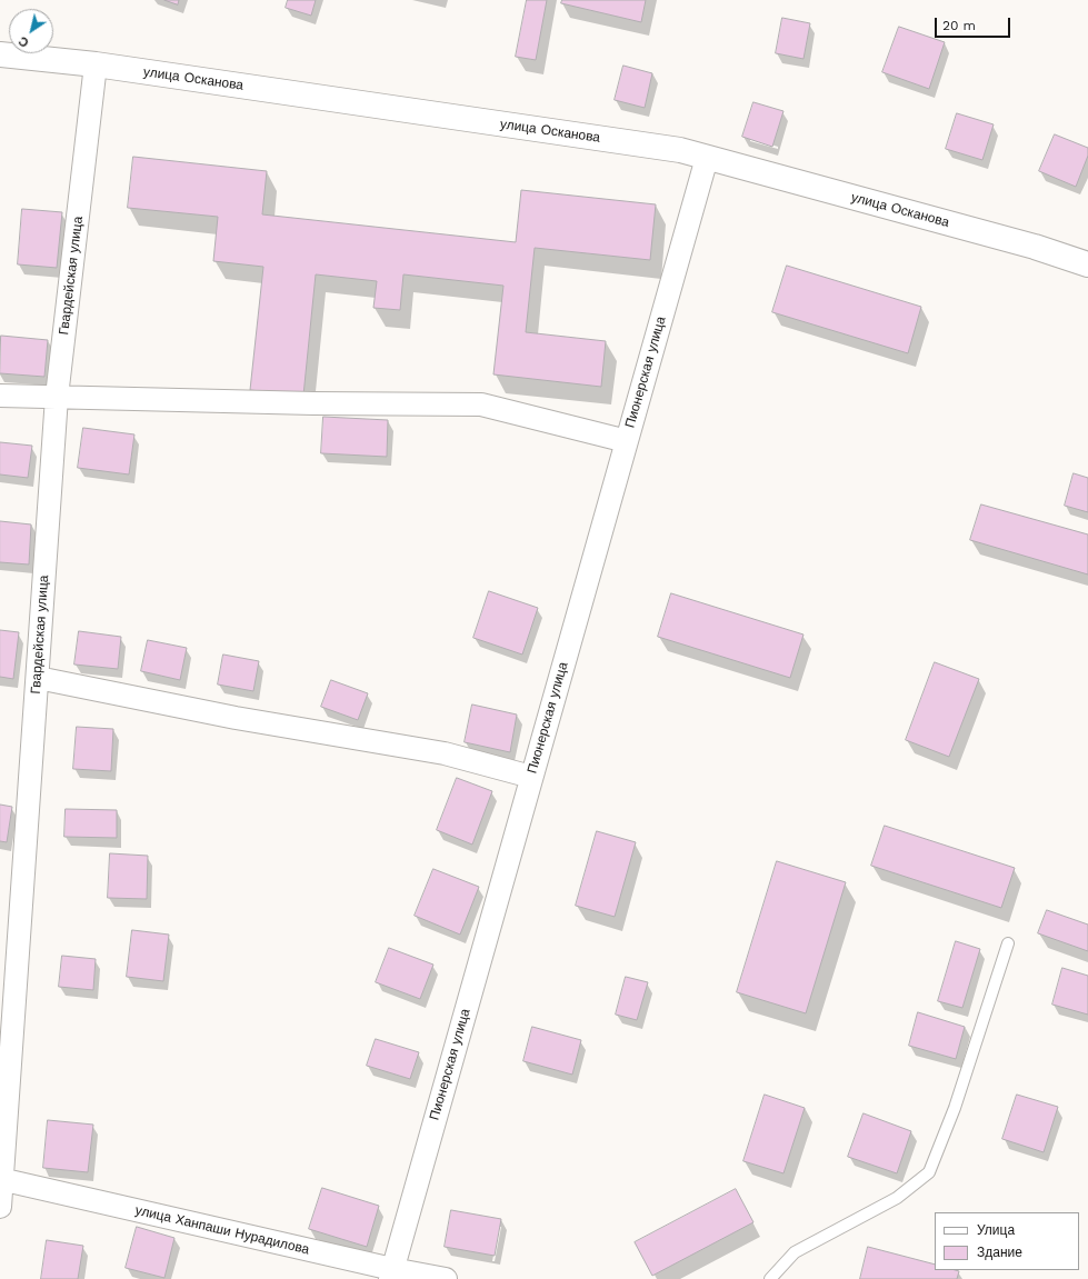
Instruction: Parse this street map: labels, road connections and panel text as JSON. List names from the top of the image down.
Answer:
{
  "streets": {
    "main road": ["улица Осканова"],
    "street": ["Гвардейская улица", "Пионерская улица", "улица Ханпаши Нурадилова"]
  },
  "crossings": [
    ["улица Осканова", "Гвардейская улица"],
    ["улица Осканова", "Пионерская улица"],
    ["Гвардейская улица", "улица Ханпаши Нурадилова"],
    ["Пионерская улица", "улица Ханпаши Нурадилова"]
  ],
  "legend": ["Улица", "Здание"],
  "scale_bar": "20 m",
  "north": "bottom left"
}
